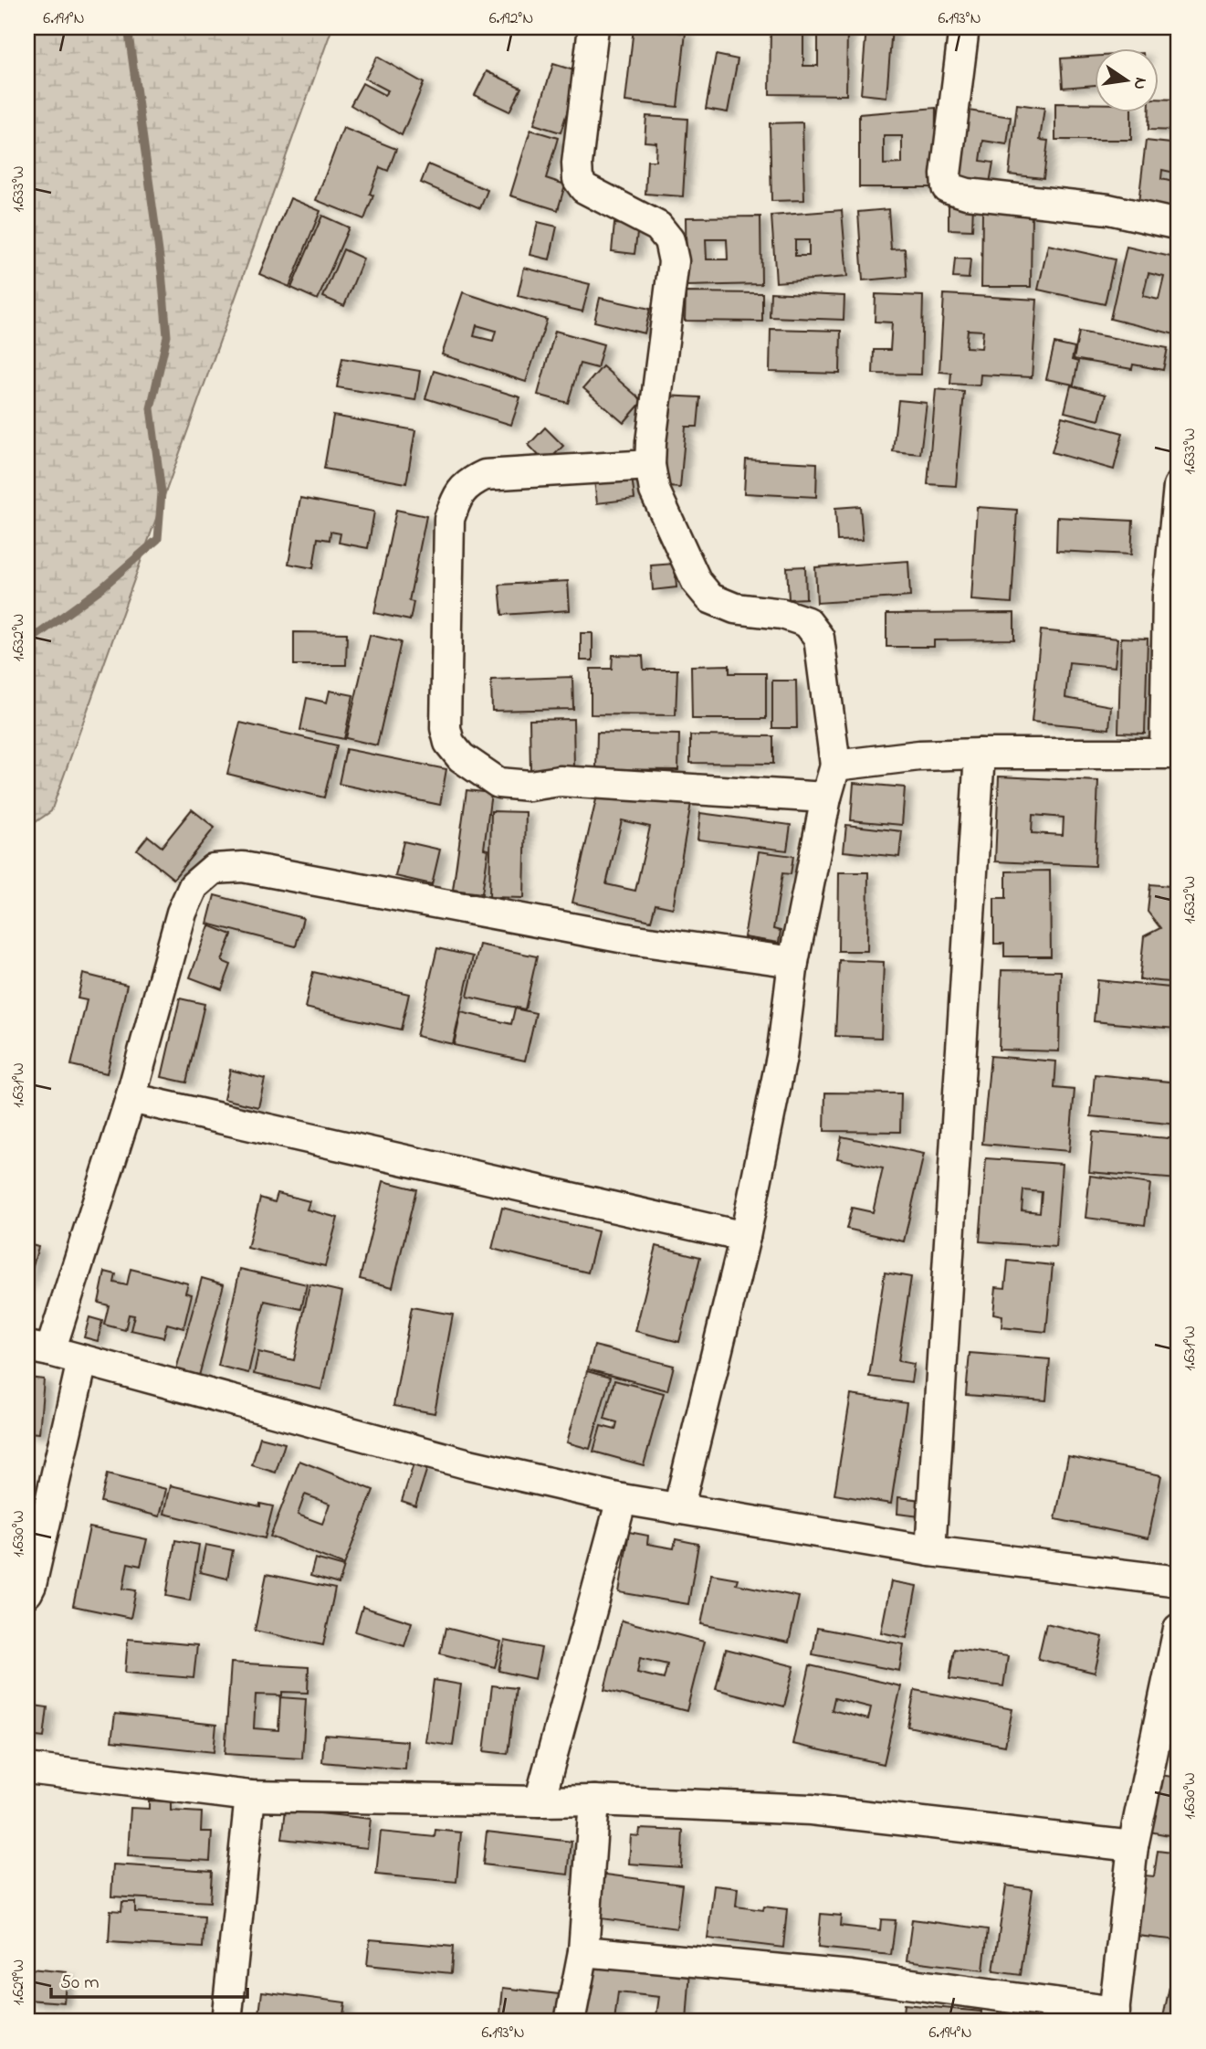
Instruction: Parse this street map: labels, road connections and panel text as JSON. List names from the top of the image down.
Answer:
{
  "scale_bar": "50 m",
  "north": "right",
  "coordinates": [
    "6.191°N",
    "6.192°N",
    "6.193°N",
    "1.633°W",
    "1.632°W",
    "1.631°W",
    "1.630°W",
    "1.629°W",
    "6.194°N"
  ]
}
